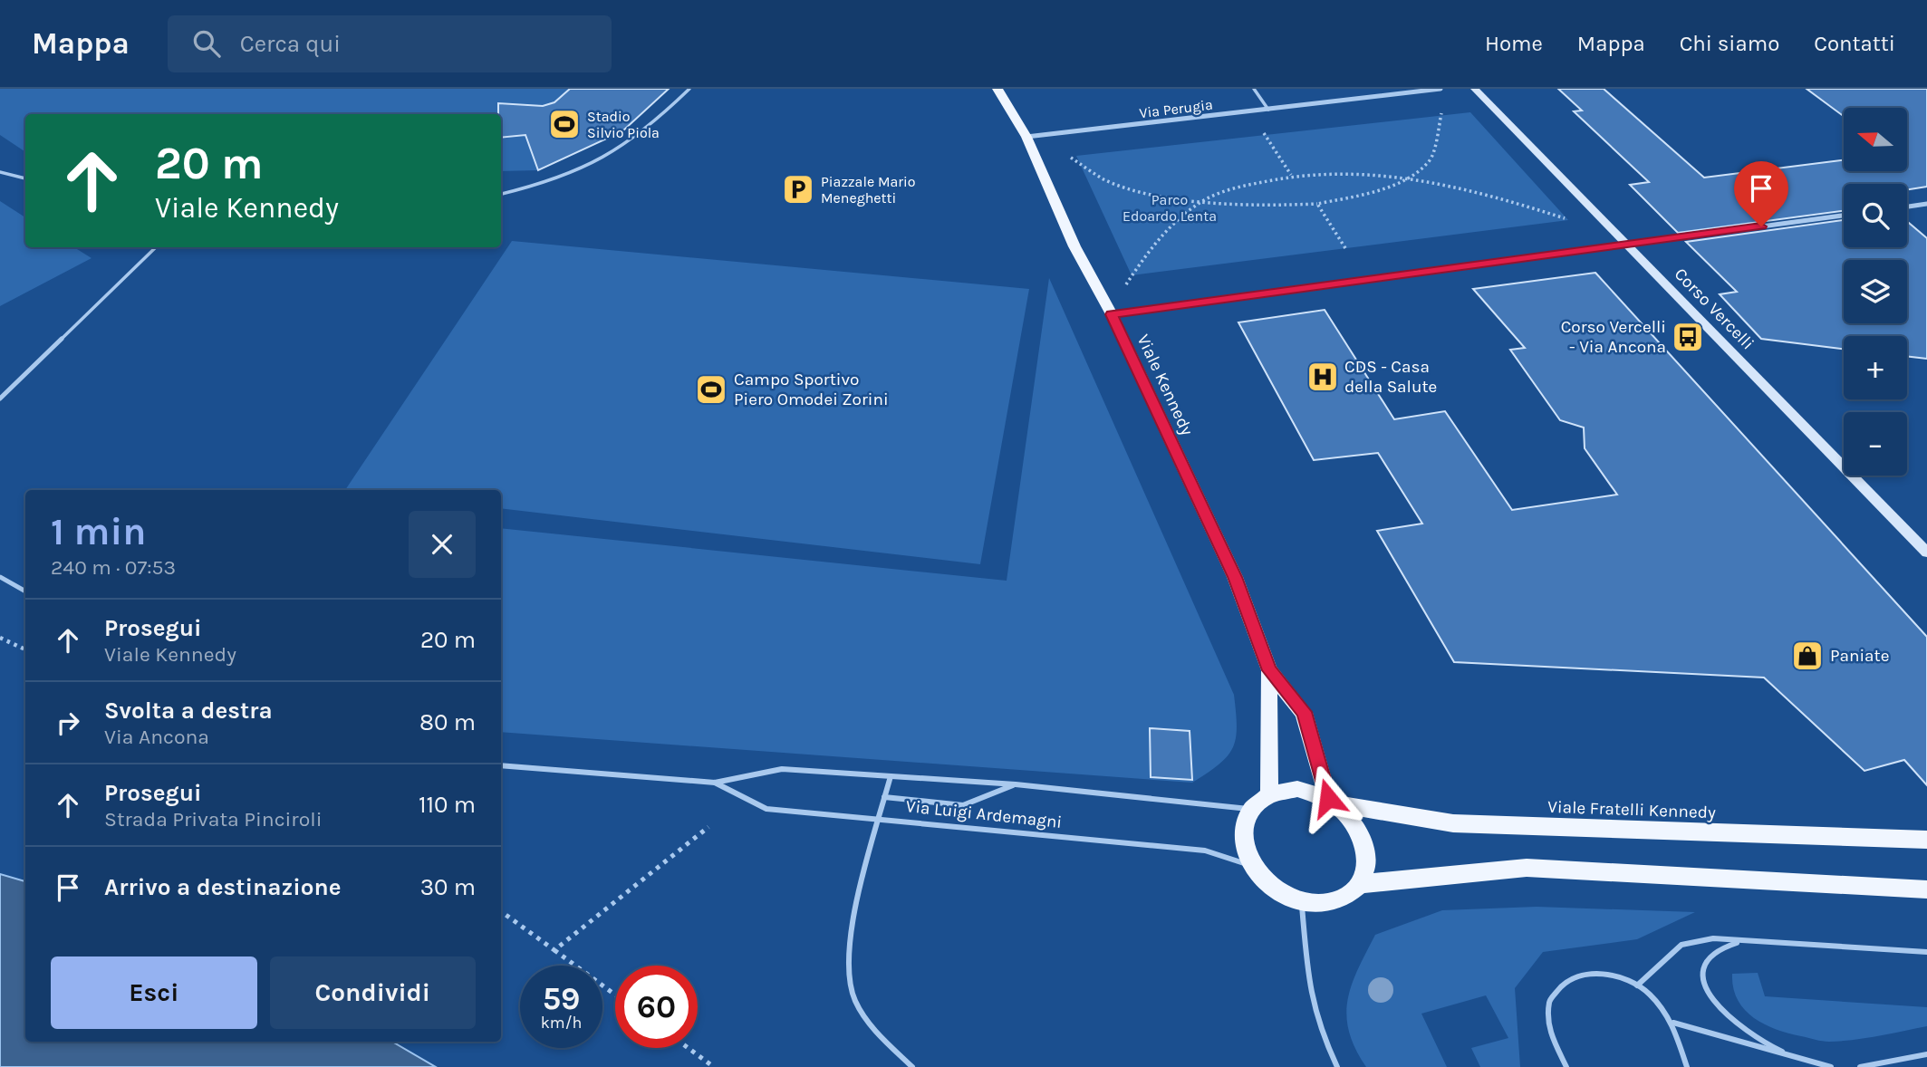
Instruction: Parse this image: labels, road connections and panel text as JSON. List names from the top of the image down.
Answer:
{
  "streets": {
    "main road": ["Corso Vercelli", "Viale Kennedy", "Viale Fratelli Kennedy"],
    "street": ["Via Perugia"],
    "lane": ["Via Luigi Ardemagni"]
  },
  "crossings": [
    ["Via Perugia", "Viale Kennedy"],
    ["Viale Fratelli Kennedy", "Via Luigi Ardemagni"]
  ],
  "parks": ["Parco Edoardo Lenta"],
  "places": {
    "sports": ["Stadio Silvio Piola", "Campo Sportivo Piero Omodei Zorini"],
    "parking": ["Piazzale Mario Meneghetti"],
    "bus stop": ["Corso Vercelli - Via Ancona"],
    "hospital": ["CDS - Casa della Salute"],
    "shop": ["Paniate"]
  },
  "north": "left",
  "page": {
    "header": "Mappa",
    "search": "Cerca qui",
    "nav": [
      "Home",
      "Mappa",
      "Chi siamo",
      "Contatti"
    ],
    "map_buttons": ["+", "−"],
    "turn": ["20 m", "Viale Kennedy"],
    "heading": ["1 min", "240 m · 07:53"],
    "list": [
      {
        "name": "Prosegui",
        "note": "Viale Kennedy",
        "value": "20 m"
      },
      {
        "name": "Svolta a destra",
        "note": "Via Ancona",
        "value": "80 m"
      },
      {
        "name": "Prosegui",
        "note": "Strada Privata Pinciroli",
        "value": "110 m"
      },
      {
        "name": "Arrivo a destinazione",
        "value": "30 m"
      }
    ],
    "buttons": ["Esci", "Condividi"],
    "speed": "59 km/h",
    "limit": "60"
  }
}
